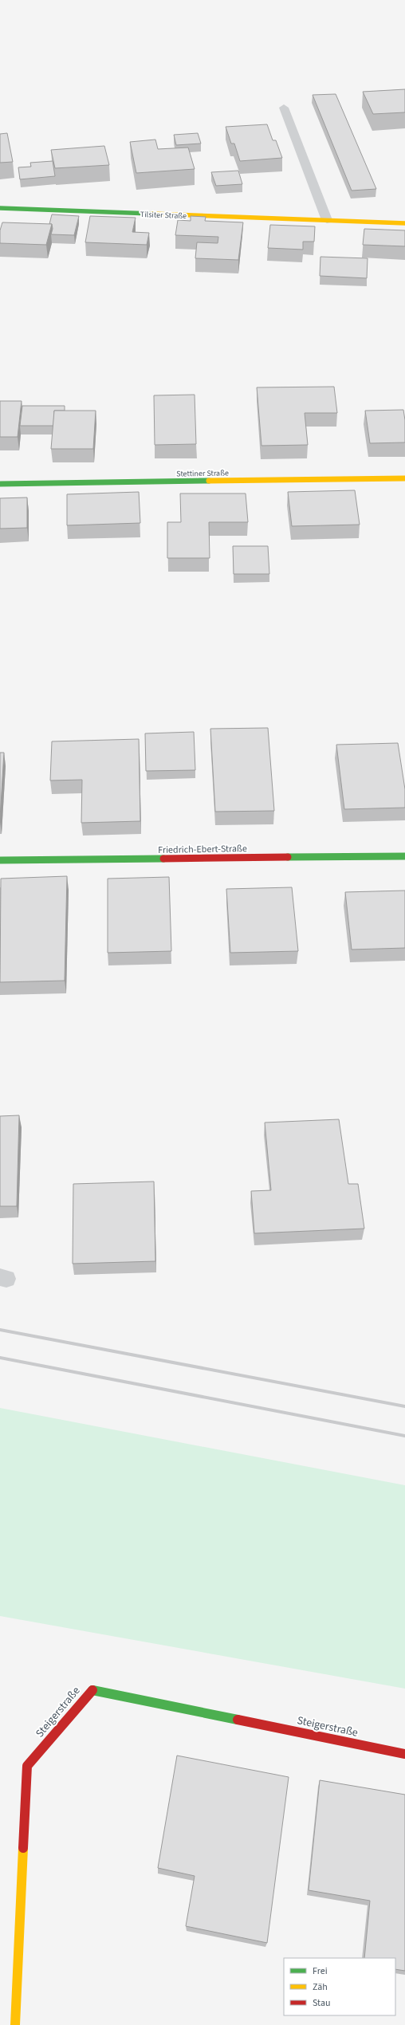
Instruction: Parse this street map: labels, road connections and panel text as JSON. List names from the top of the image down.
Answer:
{
  "streets": {
    "street": [
      "Tilsiter Straße",
      "Stettiner Straße",
      "Friedrich-Ebert-Straße",
      "Steigerstraße"
    ]
  },
  "legend": ["Frei", "Zäh", "Stau"]
}
